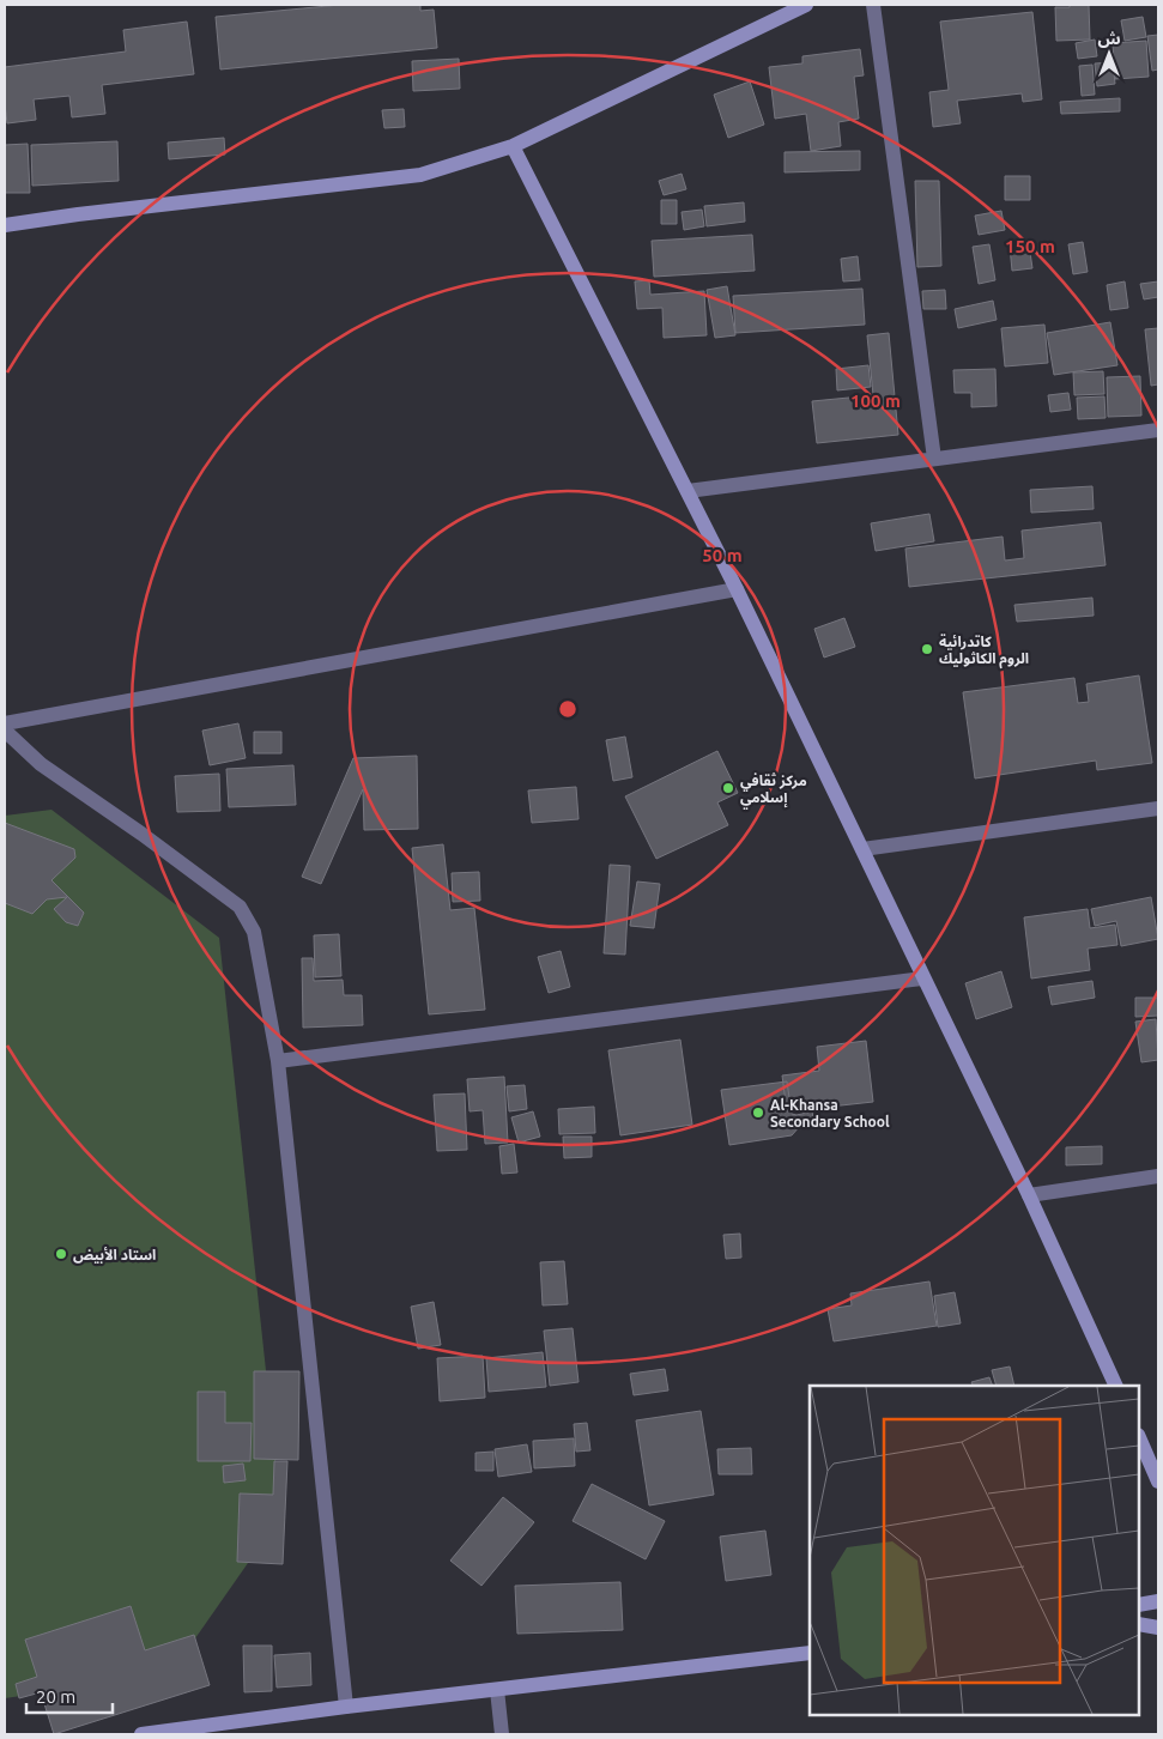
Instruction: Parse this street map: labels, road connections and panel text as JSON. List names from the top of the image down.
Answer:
{
  "places": [
    "كاتدرائية الروم الكاثوليك",
    "مركز ثقافي إسلامي",
    "Al-Khansa Secondary School",
    "استاد الأبيض"
  ],
  "scale_bar": "20 m",
  "north": "top",
  "rings": ["150 m", "100 m", "50 m"]
}
